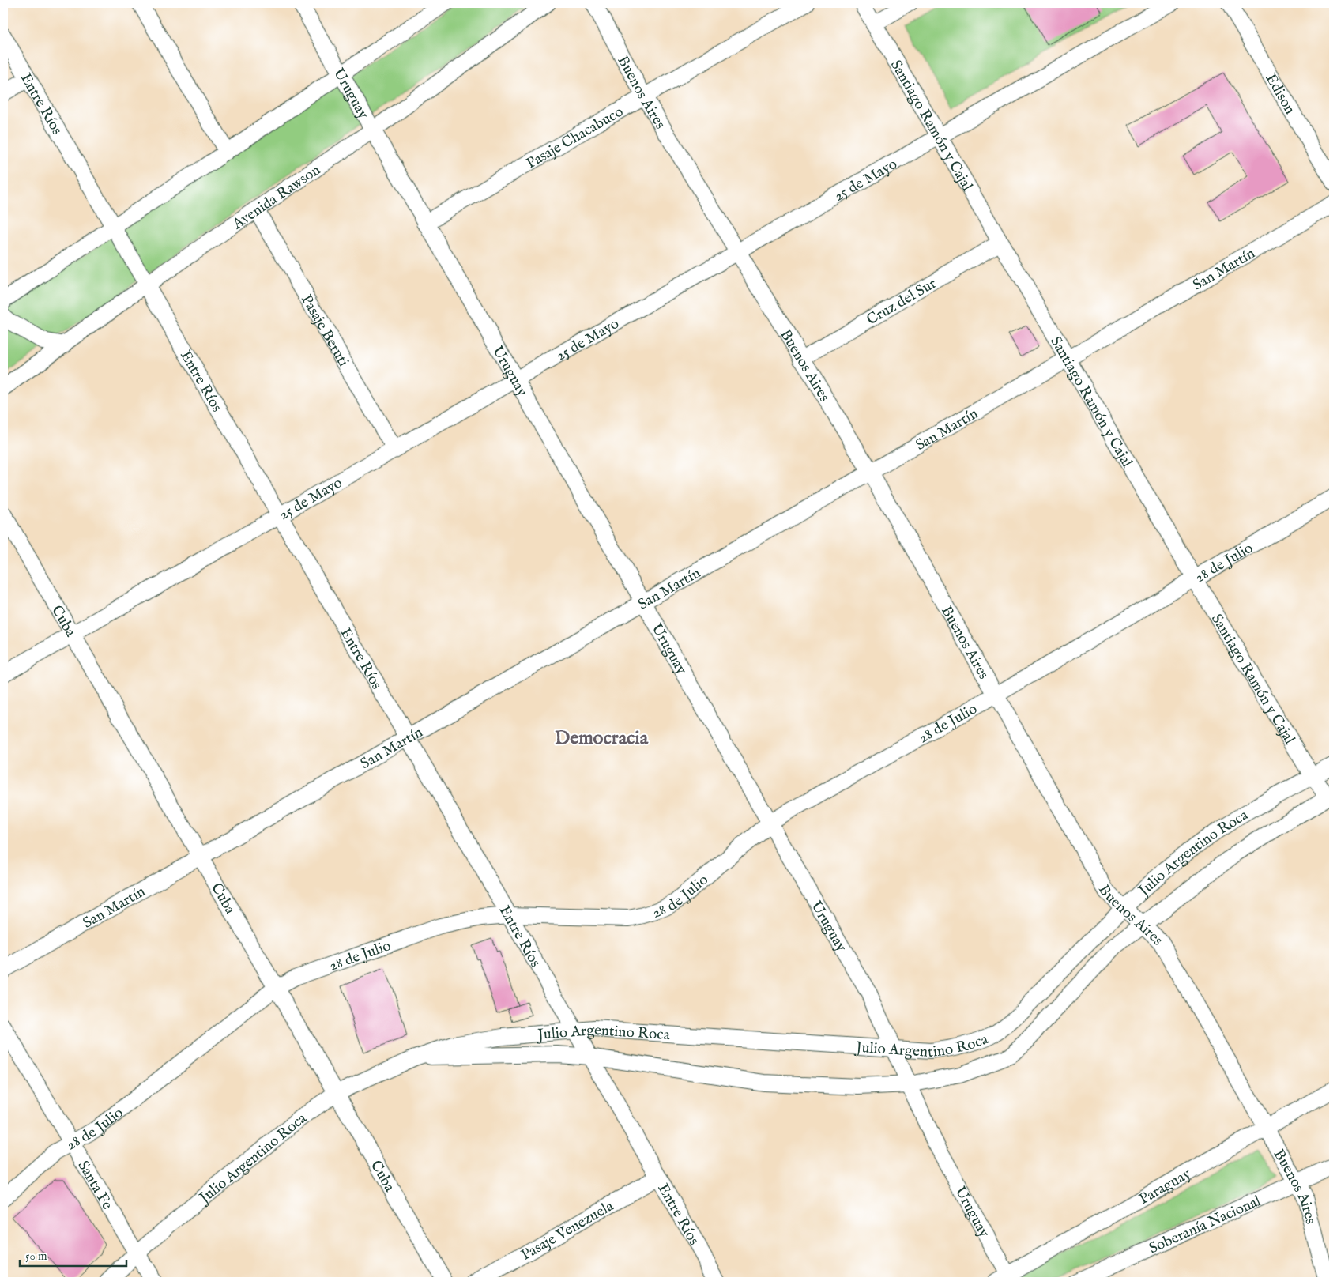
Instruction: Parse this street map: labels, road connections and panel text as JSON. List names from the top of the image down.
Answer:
{
  "streets": {
    "street": [
      "Buenos Aires",
      "Uruguay",
      "Edison",
      "Entre Ríos",
      "Santiago Ramón y Cajal",
      "Pasaje Chacabuco",
      "25 de Mayo",
      "Avenida Rawson",
      "San Martín",
      "Cruz del Sur",
      "Pasaje Beruti",
      "28 de Julio",
      "Cuba",
      "Julio Argentino Roca",
      "Santa Fe",
      "Paraguay",
      "Soberanía Nacional",
      "Pasaje Venezuela"
    ]
  },
  "crossings": [
    ["Buenos Aires", "Pasaje Chacabuco"],
    ["Buenos Aires", "25 de Mayo"],
    ["Buenos Aires", "San Martín"],
    ["Buenos Aires", "Cruz del Sur"],
    ["Buenos Aires", "28 de Julio"],
    ["Buenos Aires", "Julio Argentino Roca"],
    ["Buenos Aires", "Paraguay"],
    ["Buenos Aires", "Soberanía Nacional"],
    ["Uruguay", "Pasaje Chacabuco"],
    ["Uruguay", "25 de Mayo"],
    ["Uruguay", "Avenida Rawson"],
    ["Uruguay", "San Martín"],
    ["Uruguay", "28 de Julio"],
    ["Uruguay", "Julio Argentino Roca"],
    ["Uruguay", "Paraguay"],
    ["Entre Ríos", "25 de Mayo"],
    ["Entre Ríos", "Avenida Rawson"],
    ["Entre Ríos", "San Martín"],
    ["Entre Ríos", "28 de Julio"],
    ["Entre Ríos", "Julio Argentino Roca"],
    ["Entre Ríos", "Pasaje Venezuela"],
    ["Santiago Ramón y Cajal", "25 de Mayo"],
    ["Santiago Ramón y Cajal", "San Martín"],
    ["Santiago Ramón y Cajal", "Cruz del Sur"],
    ["Santiago Ramón y Cajal", "28 de Julio"],
    ["Santiago Ramón y Cajal", "Julio Argentino Roca"],
    ["25 de Mayo", "Pasaje Beruti"],
    ["25 de Mayo", "Cuba"],
    ["Avenida Rawson", "Pasaje Beruti"],
    ["San Martín", "Cuba"],
    ["28 de Julio", "Cuba"],
    ["28 de Julio", "Santa Fe"],
    ["Cuba", "Julio Argentino Roca"],
    ["Julio Argentino Roca", "Santa Fe"]
  ],
  "districts": ["Democracia"],
  "scale_bar": "50 m"
}
